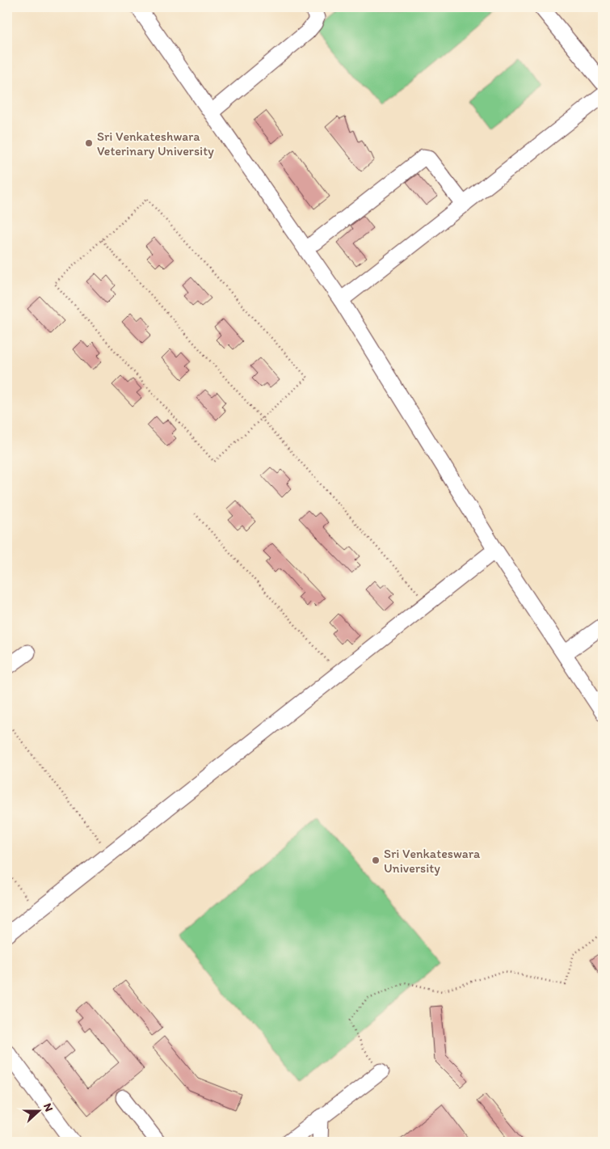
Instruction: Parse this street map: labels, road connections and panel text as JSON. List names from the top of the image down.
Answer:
{
  "places": ["Sri Venkateshwara Veterinary University", "Sri Venkateswara University"],
  "north": "right"
}
